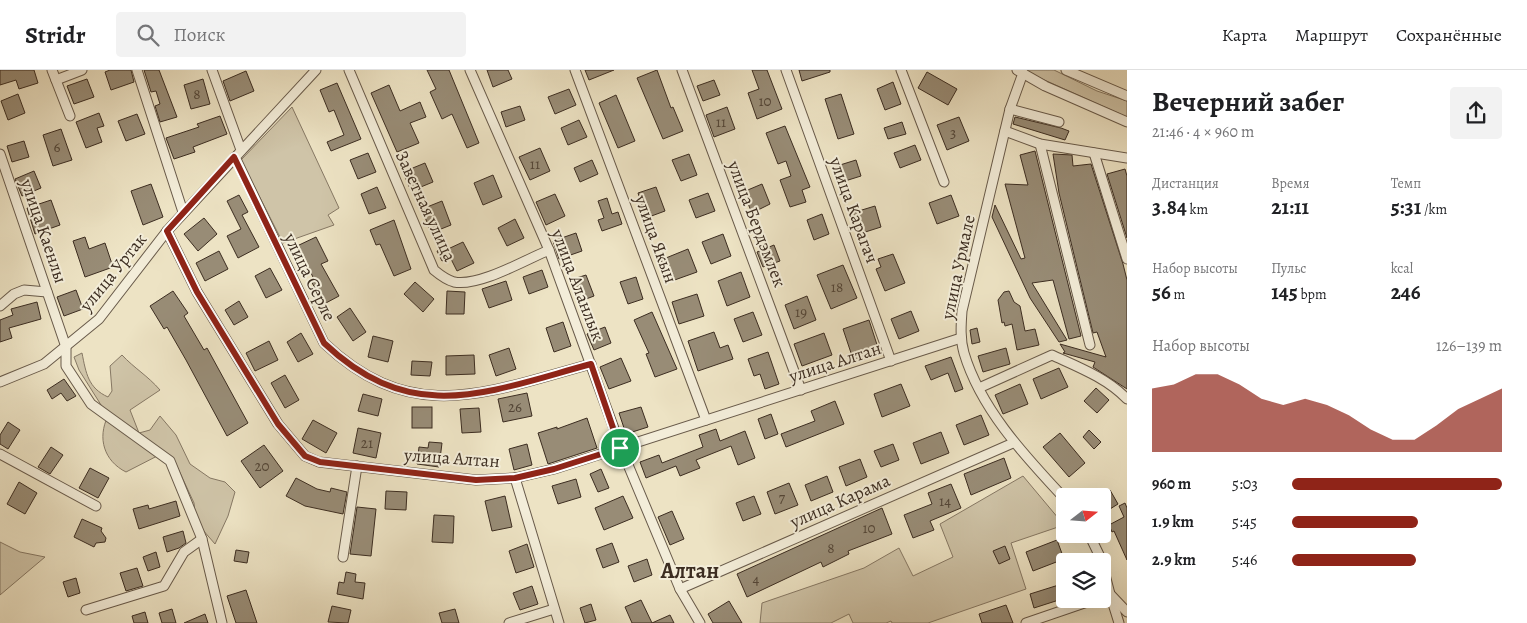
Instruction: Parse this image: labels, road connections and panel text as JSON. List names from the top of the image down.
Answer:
{
  "streets": {
    "street": [
      "Заветная улица",
      "улица Карагач",
      "улица Бердэмлек",
      "улица Каенлы",
      "улица Якын",
      "улица Урмале",
      "улица Уртак",
      "улица Серле",
      "улица Аланлык",
      "улица Алтан",
      "улица Карама"
    ]
  },
  "crossings": [
    ["Заветная улица", "улица Аланлык"],
    ["улица Карагач", "улица Алтан"],
    ["улица Бердэмлек", "улица Алтан"],
    ["улица Каенлы", "улица Уртак"],
    ["улица Якын", "улица Алтан"],
    ["улица Урмале", "улица Алтан"],
    ["улица Урмале", "улица Карама"],
    ["улица Уртак", "улица Серле"],
    ["улица Уртак", "улица Алтан"],
    ["улица Серле", "улица Аланлык"],
    ["улица Аланлык", "улица Алтан"],
    ["улица Аланлык", "улица Карама"]
  ],
  "districts": ["Алтан"],
  "house_numbers": [
    "8",
    "10",
    "11",
    "3",
    "6",
    "11",
    "18",
    "19",
    "26",
    "21",
    "20",
    "7",
    "14",
    "10",
    "8",
    "4"
  ],
  "north": "right",
  "page": {
    "header": "Stridr",
    "search": "Поиск",
    "nav": ["Карта", "Маршрут", "Сохранённые"],
    "heading": ["Вечерний забег", "21:46 · 4 × 960 m"],
    "stats": [
      ["Дистанция", "3.84 km"],
      ["Время", "21:11"],
      ["Темп", "5:31 /km"],
      ["Набор высоты", "56 m"],
      ["Пульс", "145 bpm"],
      ["kcal", "246"]
    ],
    "chart": ["Набор высоты", "126–139 m"],
    "list": [
      {
        "name": "960 m",
        "note": "5:03"
      },
      {
        "name": "1.9 km",
        "note": "5:45"
      },
      {
        "name": "2.9 km",
        "note": "5:46"
      }
    ]
  }
}
